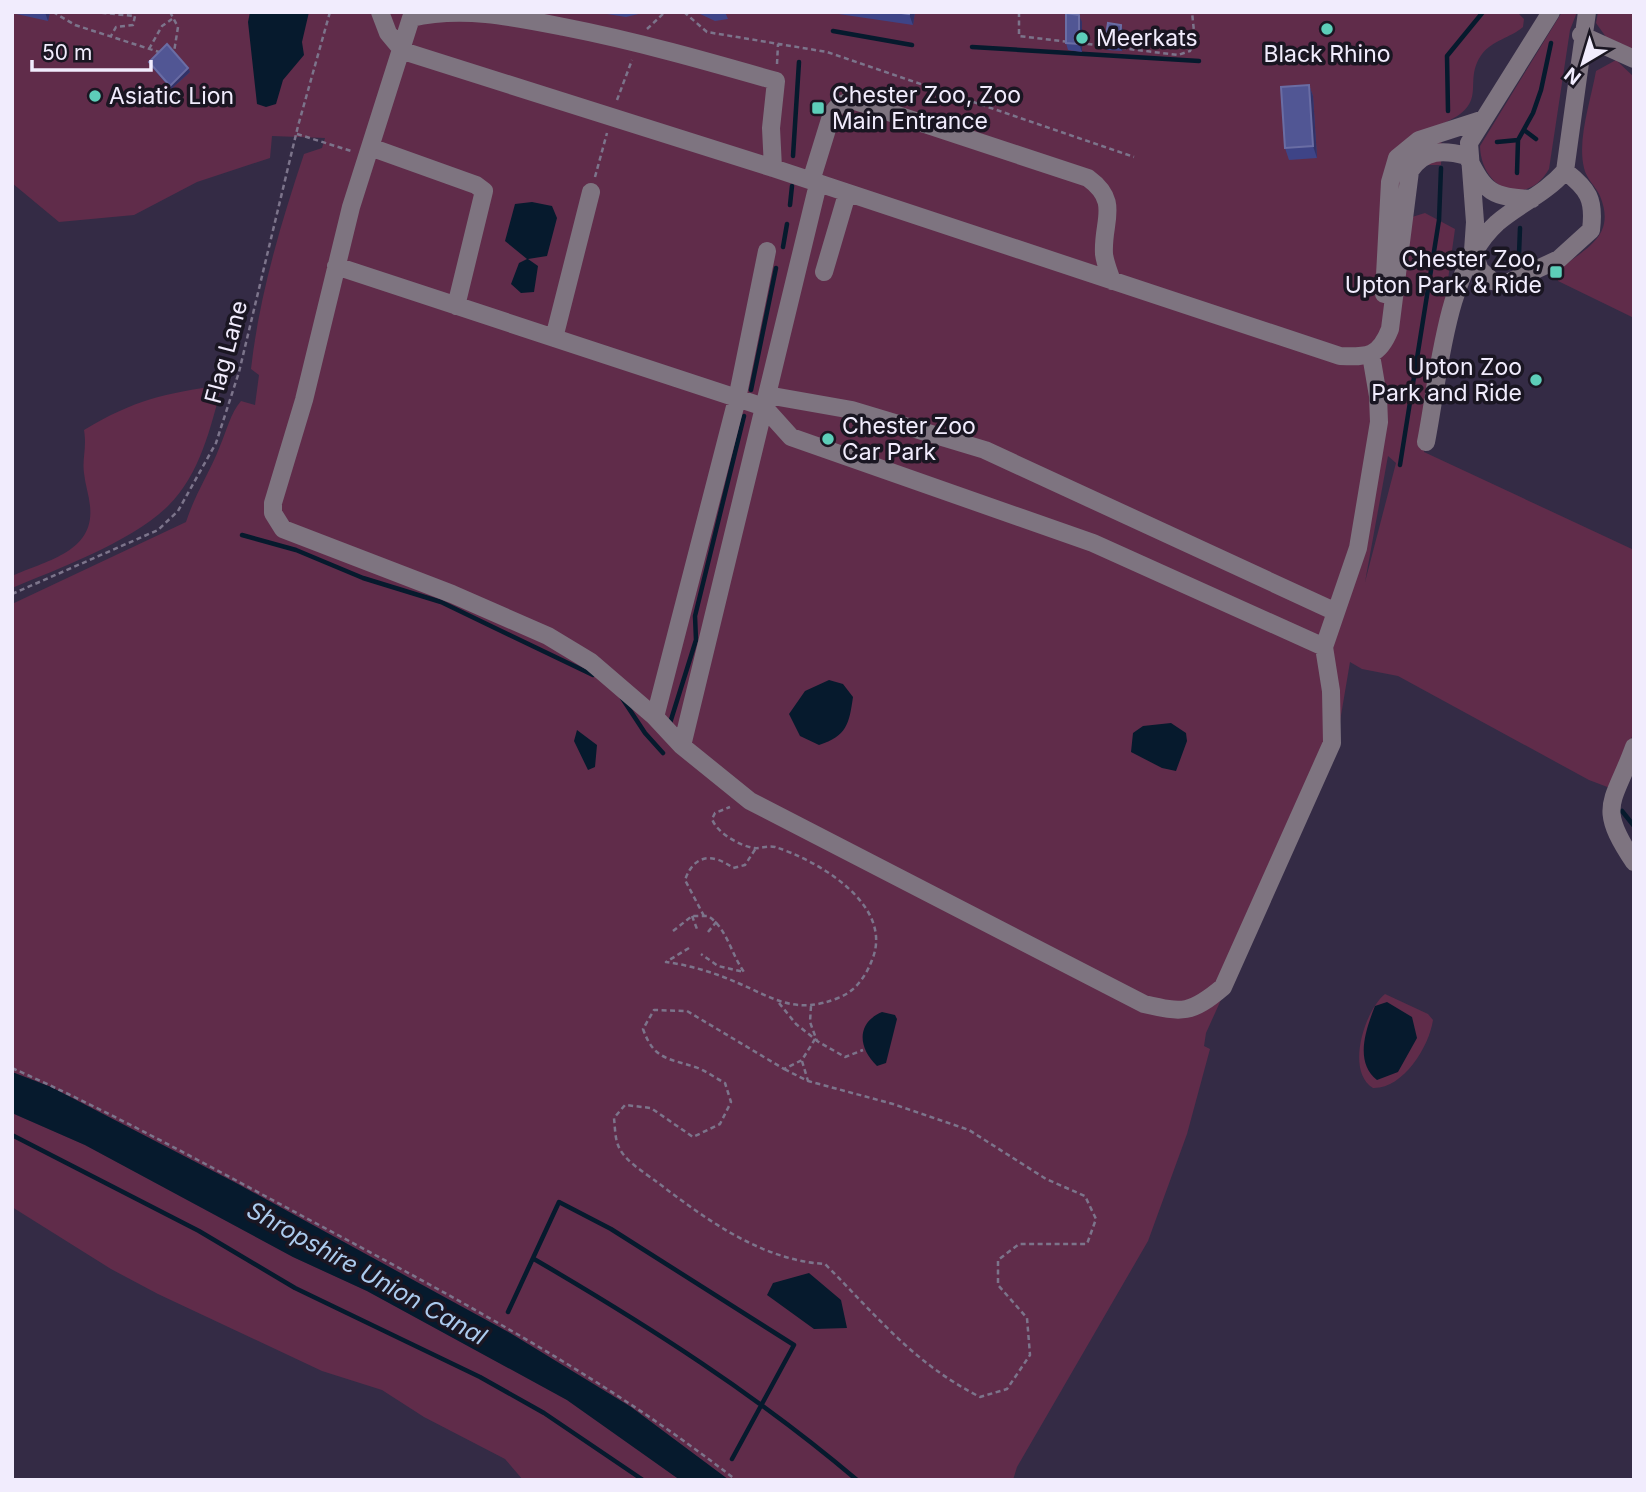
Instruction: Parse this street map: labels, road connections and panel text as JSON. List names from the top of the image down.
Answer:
{
  "streets": {
    "path": ["Flag Lane"]
  },
  "water": ["Shropshire Union Canal"],
  "places": {
    "other": [
      "Black Rhino",
      "Meerkats",
      "Asiatic Lion",
      "Upton Zoo Park and Ride",
      "Chester Zoo Car Park"
    ],
    "transit": ["Chester Zoo, Zoo Main Entrance", "Chester Zoo, Upton Park & Ride"]
  },
  "scale_bar": "50 m",
  "north": "bottom left"
}
